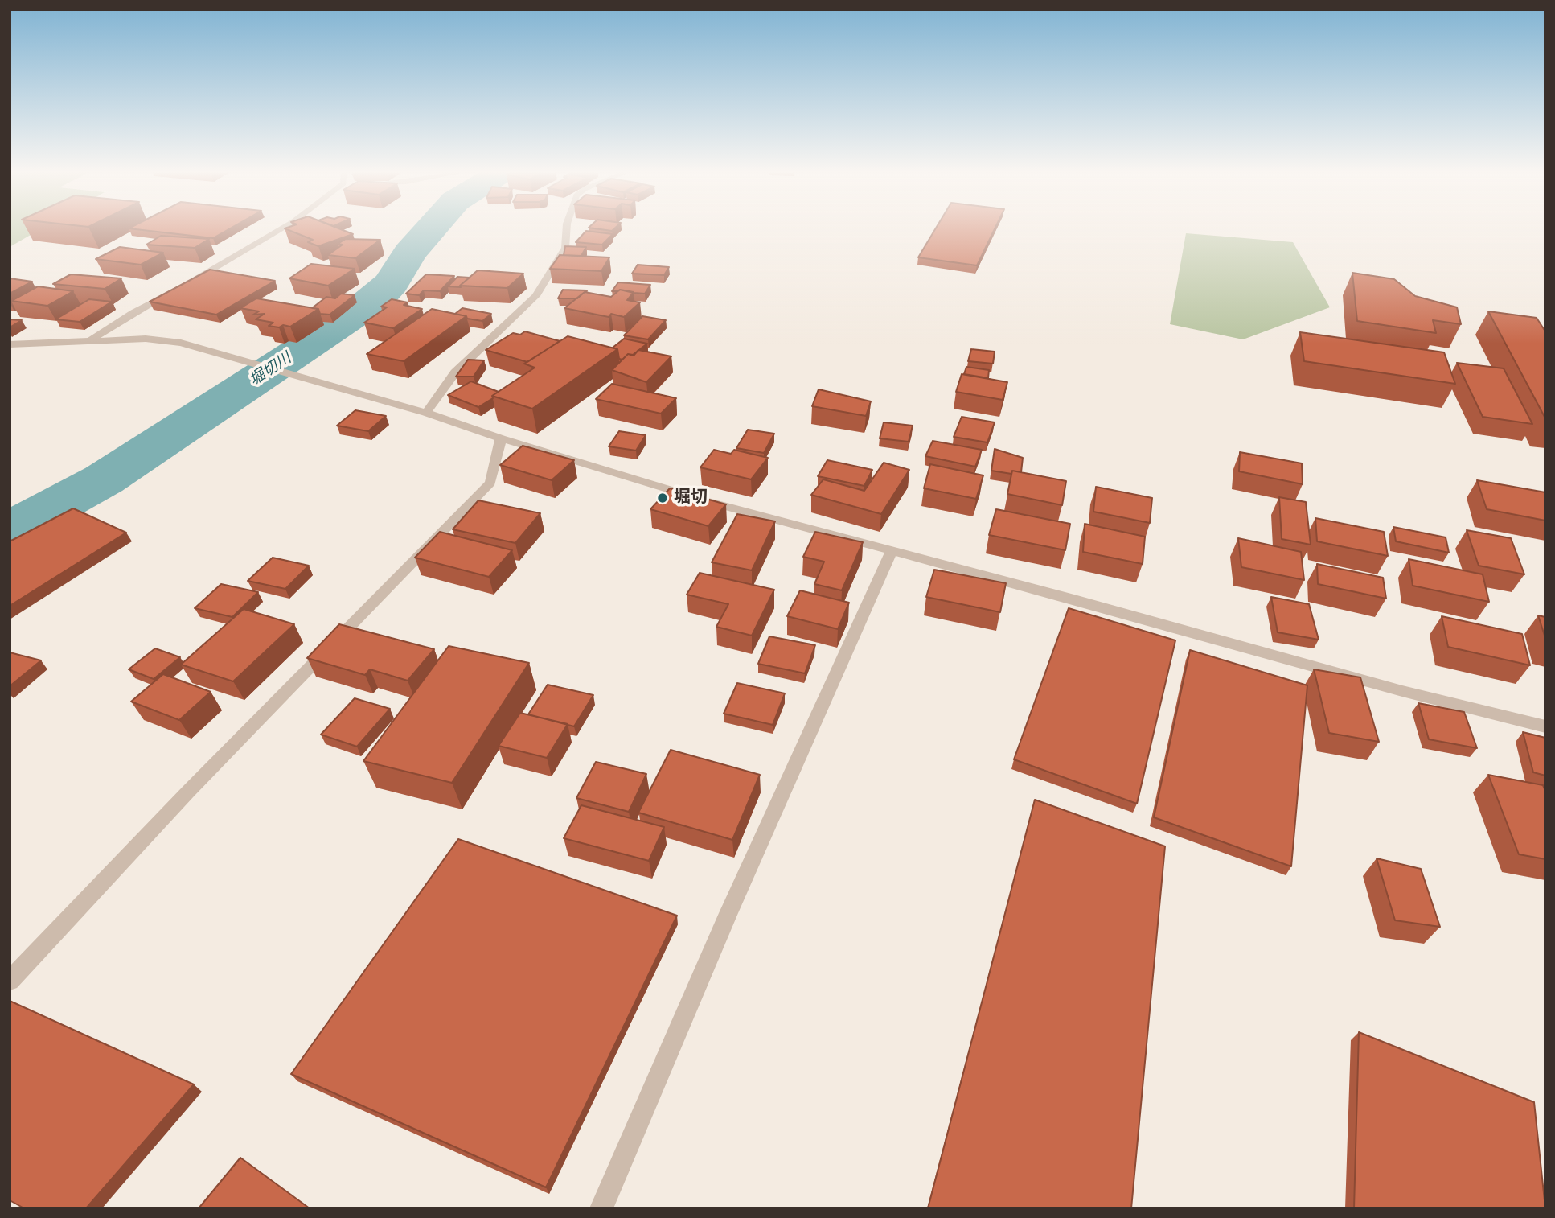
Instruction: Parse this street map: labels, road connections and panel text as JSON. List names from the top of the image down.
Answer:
{
  "water": ["堀切川"],
  "places": ["堀切"]
}
